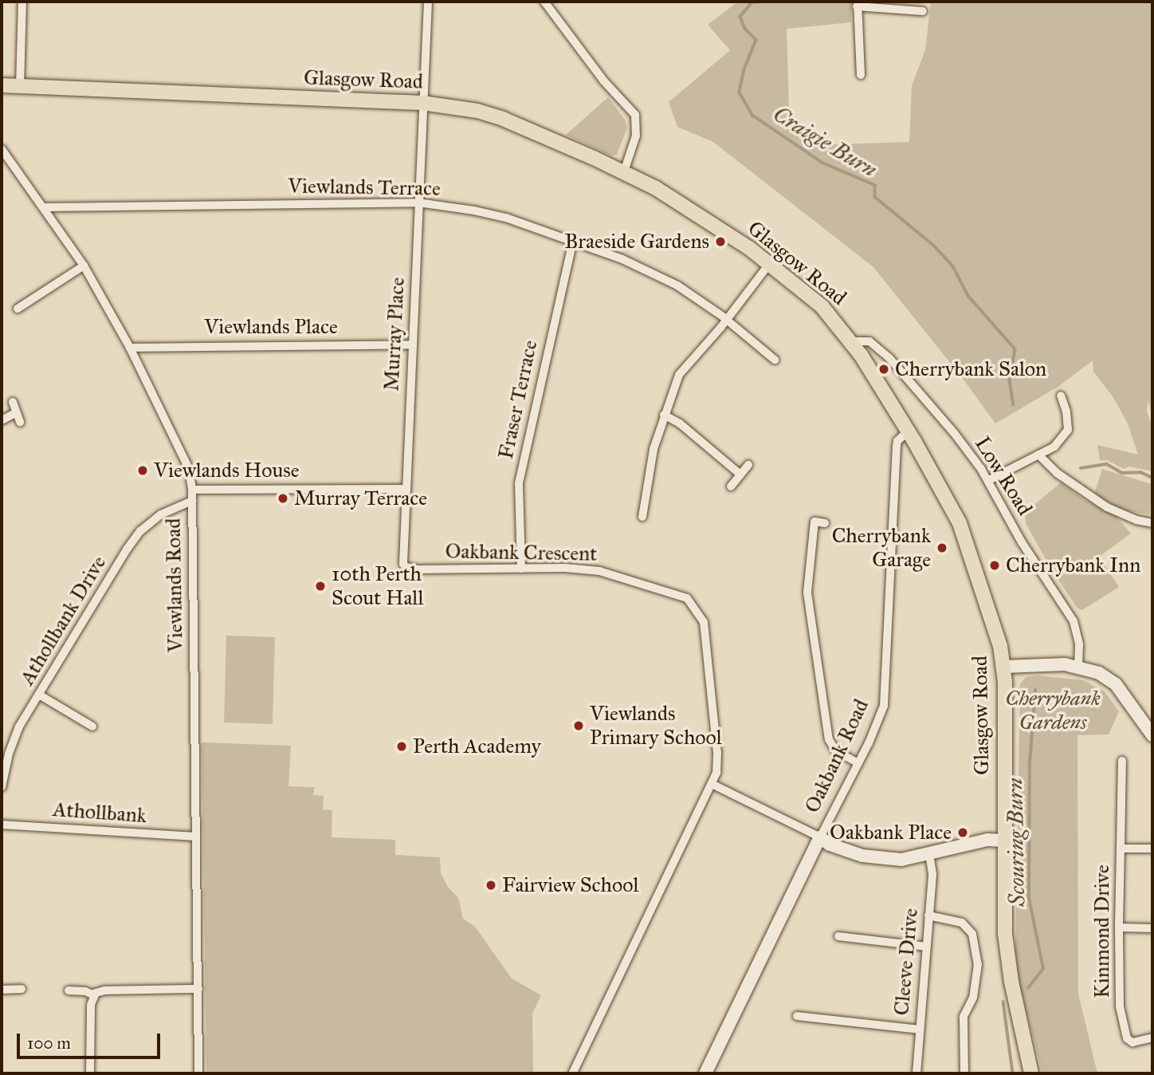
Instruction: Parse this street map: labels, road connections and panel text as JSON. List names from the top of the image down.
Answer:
{
  "streets": {
    "main road": ["Glasgow Road"],
    "street": [
      "Viewlands Terrace",
      "Viewlands Place",
      "Murray Place",
      "Fraser Terrace",
      "Low Road",
      "Oakbank Crescent",
      "Viewlands Road",
      "Athollbank Drive",
      "Oakbank Road",
      "Athollbank",
      "Kinmond Drive",
      "Cleeve Drive"
    ]
  },
  "crossings": [
    ["Glasgow Road", "Murray Place"],
    ["Glasgow Road", "Low Road"],
    ["Glasgow Road", "Oakbank Road"],
    ["Viewlands Terrace", "Murray Place"],
    ["Viewlands Terrace", "Fraser Terrace"],
    ["Viewlands Terrace", "Viewlands Road"],
    ["Viewlands Place", "Murray Place"],
    ["Viewlands Place", "Viewlands Road"],
    ["Murray Place", "Oakbank Crescent"],
    ["Fraser Terrace", "Oakbank Crescent"],
    ["Viewlands Road", "Athollbank Drive"],
    ["Viewlands Road", "Athollbank"]
  ],
  "water": ["Craigie Burn", "Scouring Burn"],
  "parks": ["Cherrybank Gardens"],
  "places": [
    "Braeside Gardens",
    "Cherrybank Salon",
    "Viewlands House",
    "Murray Terrace",
    "Cherrybank Garage",
    "Cherrybank Inn",
    "10th Perth Scout Hall",
    "Viewlands Primary School",
    "Perth Academy",
    "Oakbank Place",
    "Fairview School"
  ],
  "scale_bar": "100 m"
}
